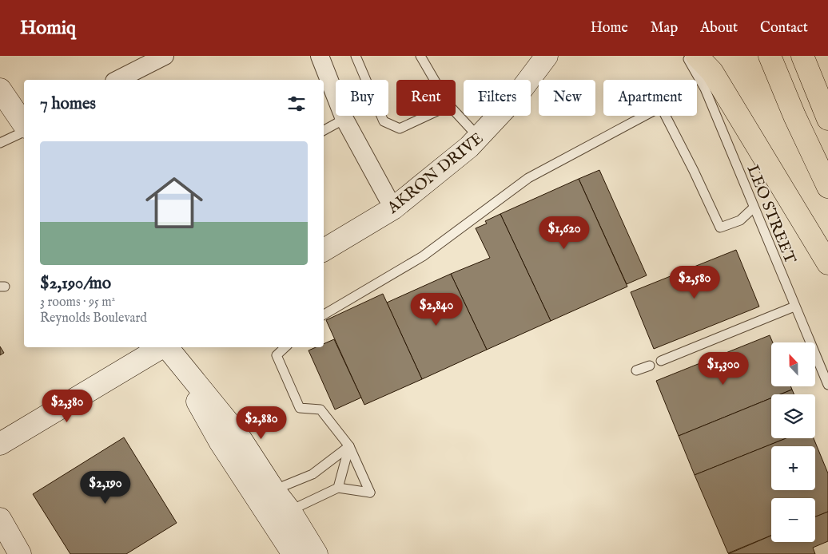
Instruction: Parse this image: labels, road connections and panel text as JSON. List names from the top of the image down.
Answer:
{
  "streets": {
    "main road": ["AKRON DRIVE"],
    "lane": ["LEO STREET"]
  },
  "north": "top",
  "page": {
    "header": "Homiq",
    "nav": [
      "Home",
      "Map",
      "About",
      "Contact"
    ],
    "chip": [
      "Buy",
      "Rent",
      "Filters",
      "New",
      "Apartment"
    ],
    "heading": "7 homes",
    "list": [
      {
        "name": "$2,190/mo",
        "note": "3 rooms · 95 m² · Reynolds Boulevard"
      }
    ],
    "price": [
      "$1,620",
      "$2,580",
      "$2,840",
      "$1,300",
      "$2,380",
      "$2,880",
      "$2,190"
    ],
    "map_buttons": ["+", "−"]
  }
}
